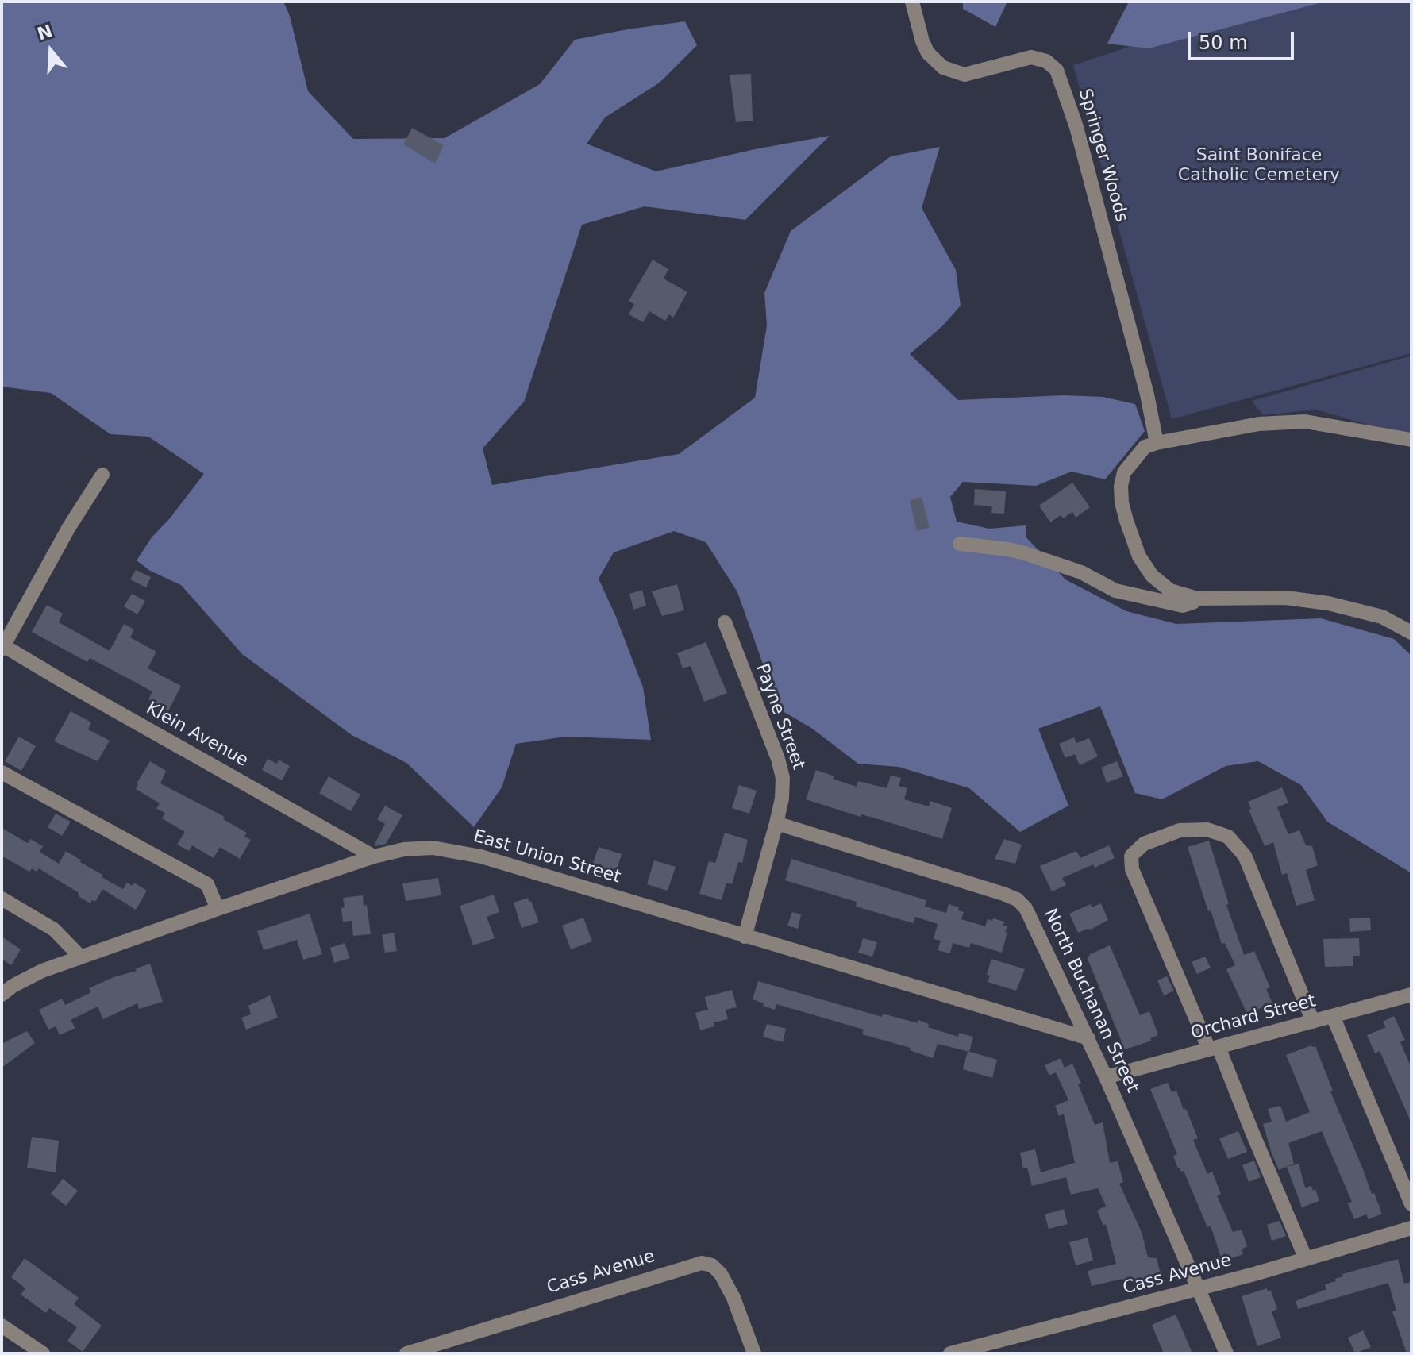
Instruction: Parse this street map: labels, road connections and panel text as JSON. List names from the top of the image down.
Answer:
{
  "streets": {
    "street": [
      "Springer Woods",
      "Payne Street",
      "Klein Avenue",
      "East Union Street",
      "North Buchanan Street",
      "Orchard Street",
      "Cass Avenue"
    ]
  },
  "crossings": [
    ["Payne Street", "East Union Street"],
    ["Payne Street", "North Buchanan Street"],
    ["Klein Avenue", "East Union Street"],
    ["East Union Street", "North Buchanan Street"],
    ["North Buchanan Street", "Orchard Street"],
    ["North Buchanan Street", "Cass Avenue"]
  ],
  "parks": ["Saint Boniface Catholic Cemetery"],
  "scale_bar": "50 m",
  "north": "top"
}
